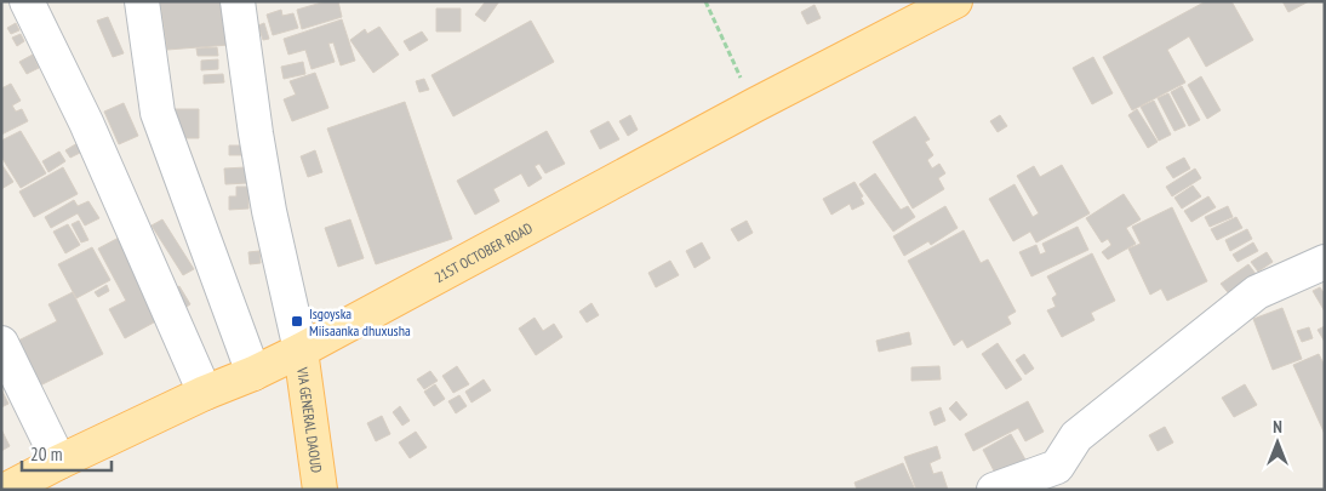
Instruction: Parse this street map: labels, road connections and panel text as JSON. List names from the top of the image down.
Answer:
{
  "streets": {
    "main road": ["21ST OCTOBER ROAD", "VIA GENERAL DAOUD"]
  },
  "crossings": [
    ["21ST OCTOBER ROAD", "VIA GENERAL DAOUD"]
  ],
  "places": {
    "transit": ["Isgoyska Miisaanka dhuxusha"]
  },
  "scale_bar": "20 m",
  "north": "top"
}
